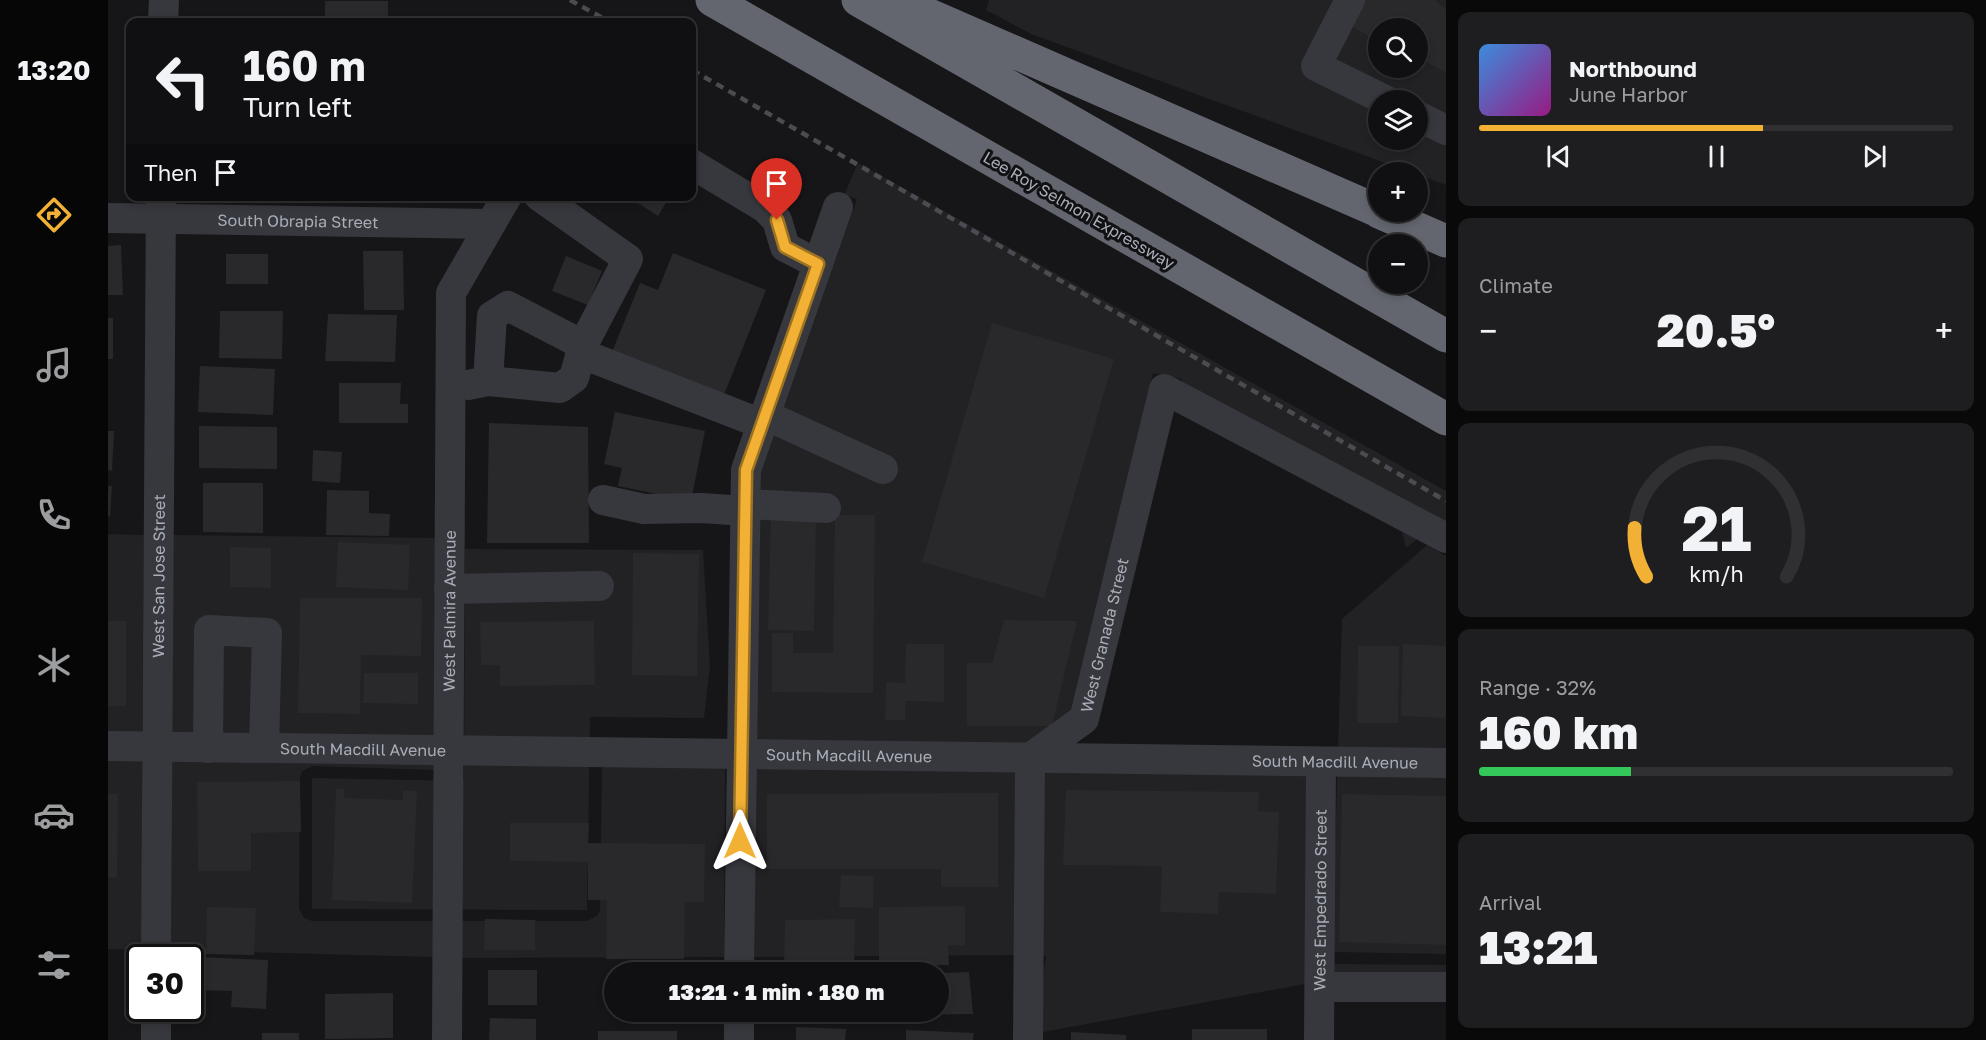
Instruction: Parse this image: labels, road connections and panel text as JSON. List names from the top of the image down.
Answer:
{
  "streets": {
    "highway": ["Lee Roy Selmon Expressway"],
    "street": [
      "South Obrapia Street",
      "West San Jose Street",
      "West Palmira Avenue",
      "West Granada Street",
      "South Macdill Avenue",
      "West Empedrado Street"
    ]
  },
  "crossings": [
    ["South Obrapia Street", "West San Jose Street"],
    ["South Obrapia Street", "West Palmira Avenue"],
    ["West San Jose Street", "South Macdill Avenue"],
    ["West Palmira Avenue", "South Macdill Avenue"],
    ["West Granada Street", "South Macdill Avenue"],
    ["South Macdill Avenue", "West Empedrado Street"]
  ],
  "page": {
    "tabs": "13:20",
    "map_buttons": ["+", "−"],
    "turn": ["160 m", "Turn left"],
    "song": ["Northbound", "June Harbor"],
    "then": "Then",
    "tile": [
      "Climate",
      ["Range · 32%", "160 km"],
      ["Arrival", "13:21"]
    ],
    "heat": ["−", "20.5°", "+"],
    "limit": "30",
    "trip": "13:21 · 1 min · 180 m",
    "gauge": ["21", "km/h"]
  }
}
